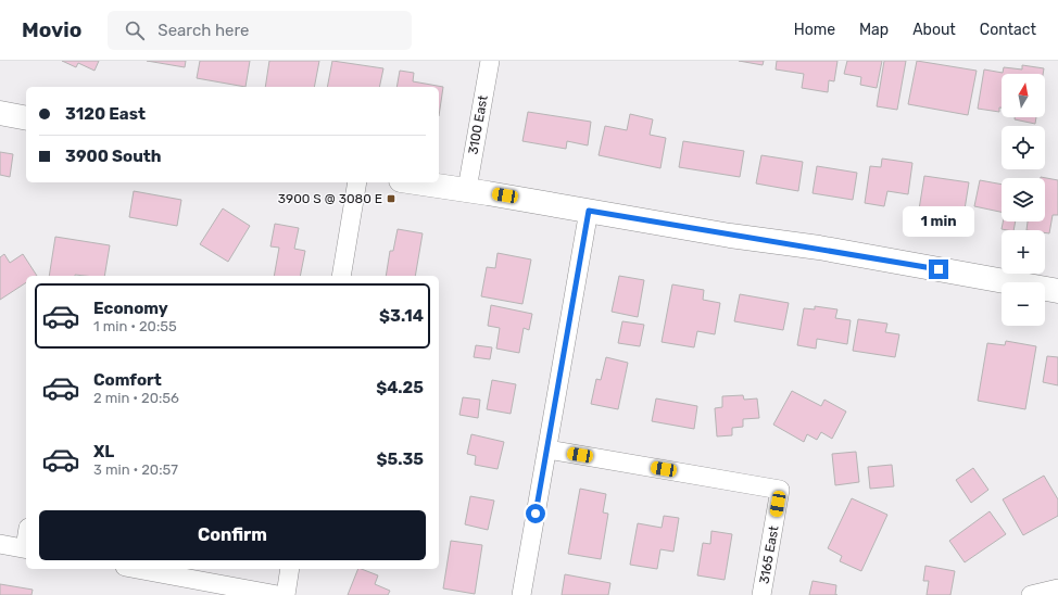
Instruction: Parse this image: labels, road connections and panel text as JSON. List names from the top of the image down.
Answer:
{
  "streets": {
    "street": ["3100 East", "3165 East"]
  },
  "places": {
    "transit": ["3900 S @ 3080 E"]
  },
  "north": "top",
  "page": {
    "header": "Movio",
    "search": "Search here",
    "nav": [
      "Home",
      "Map",
      "About",
      "Contact"
    ],
    "map_buttons": ["+", "−"],
    "banner": ["3120 East", "3900 South"],
    "bubble": "1 min",
    "list": [
      {
        "name": "Economy",
        "note": "1 min · 20:55",
        "value": "$3.14"
      },
      {
        "name": "Comfort",
        "note": "2 min · 20:56",
        "value": "$4.25"
      },
      {
        "name": "XL",
        "note": "3 min · 20:57",
        "value": "$5.35"
      }
    ],
    "buttons": "Confirm"
  }
}
